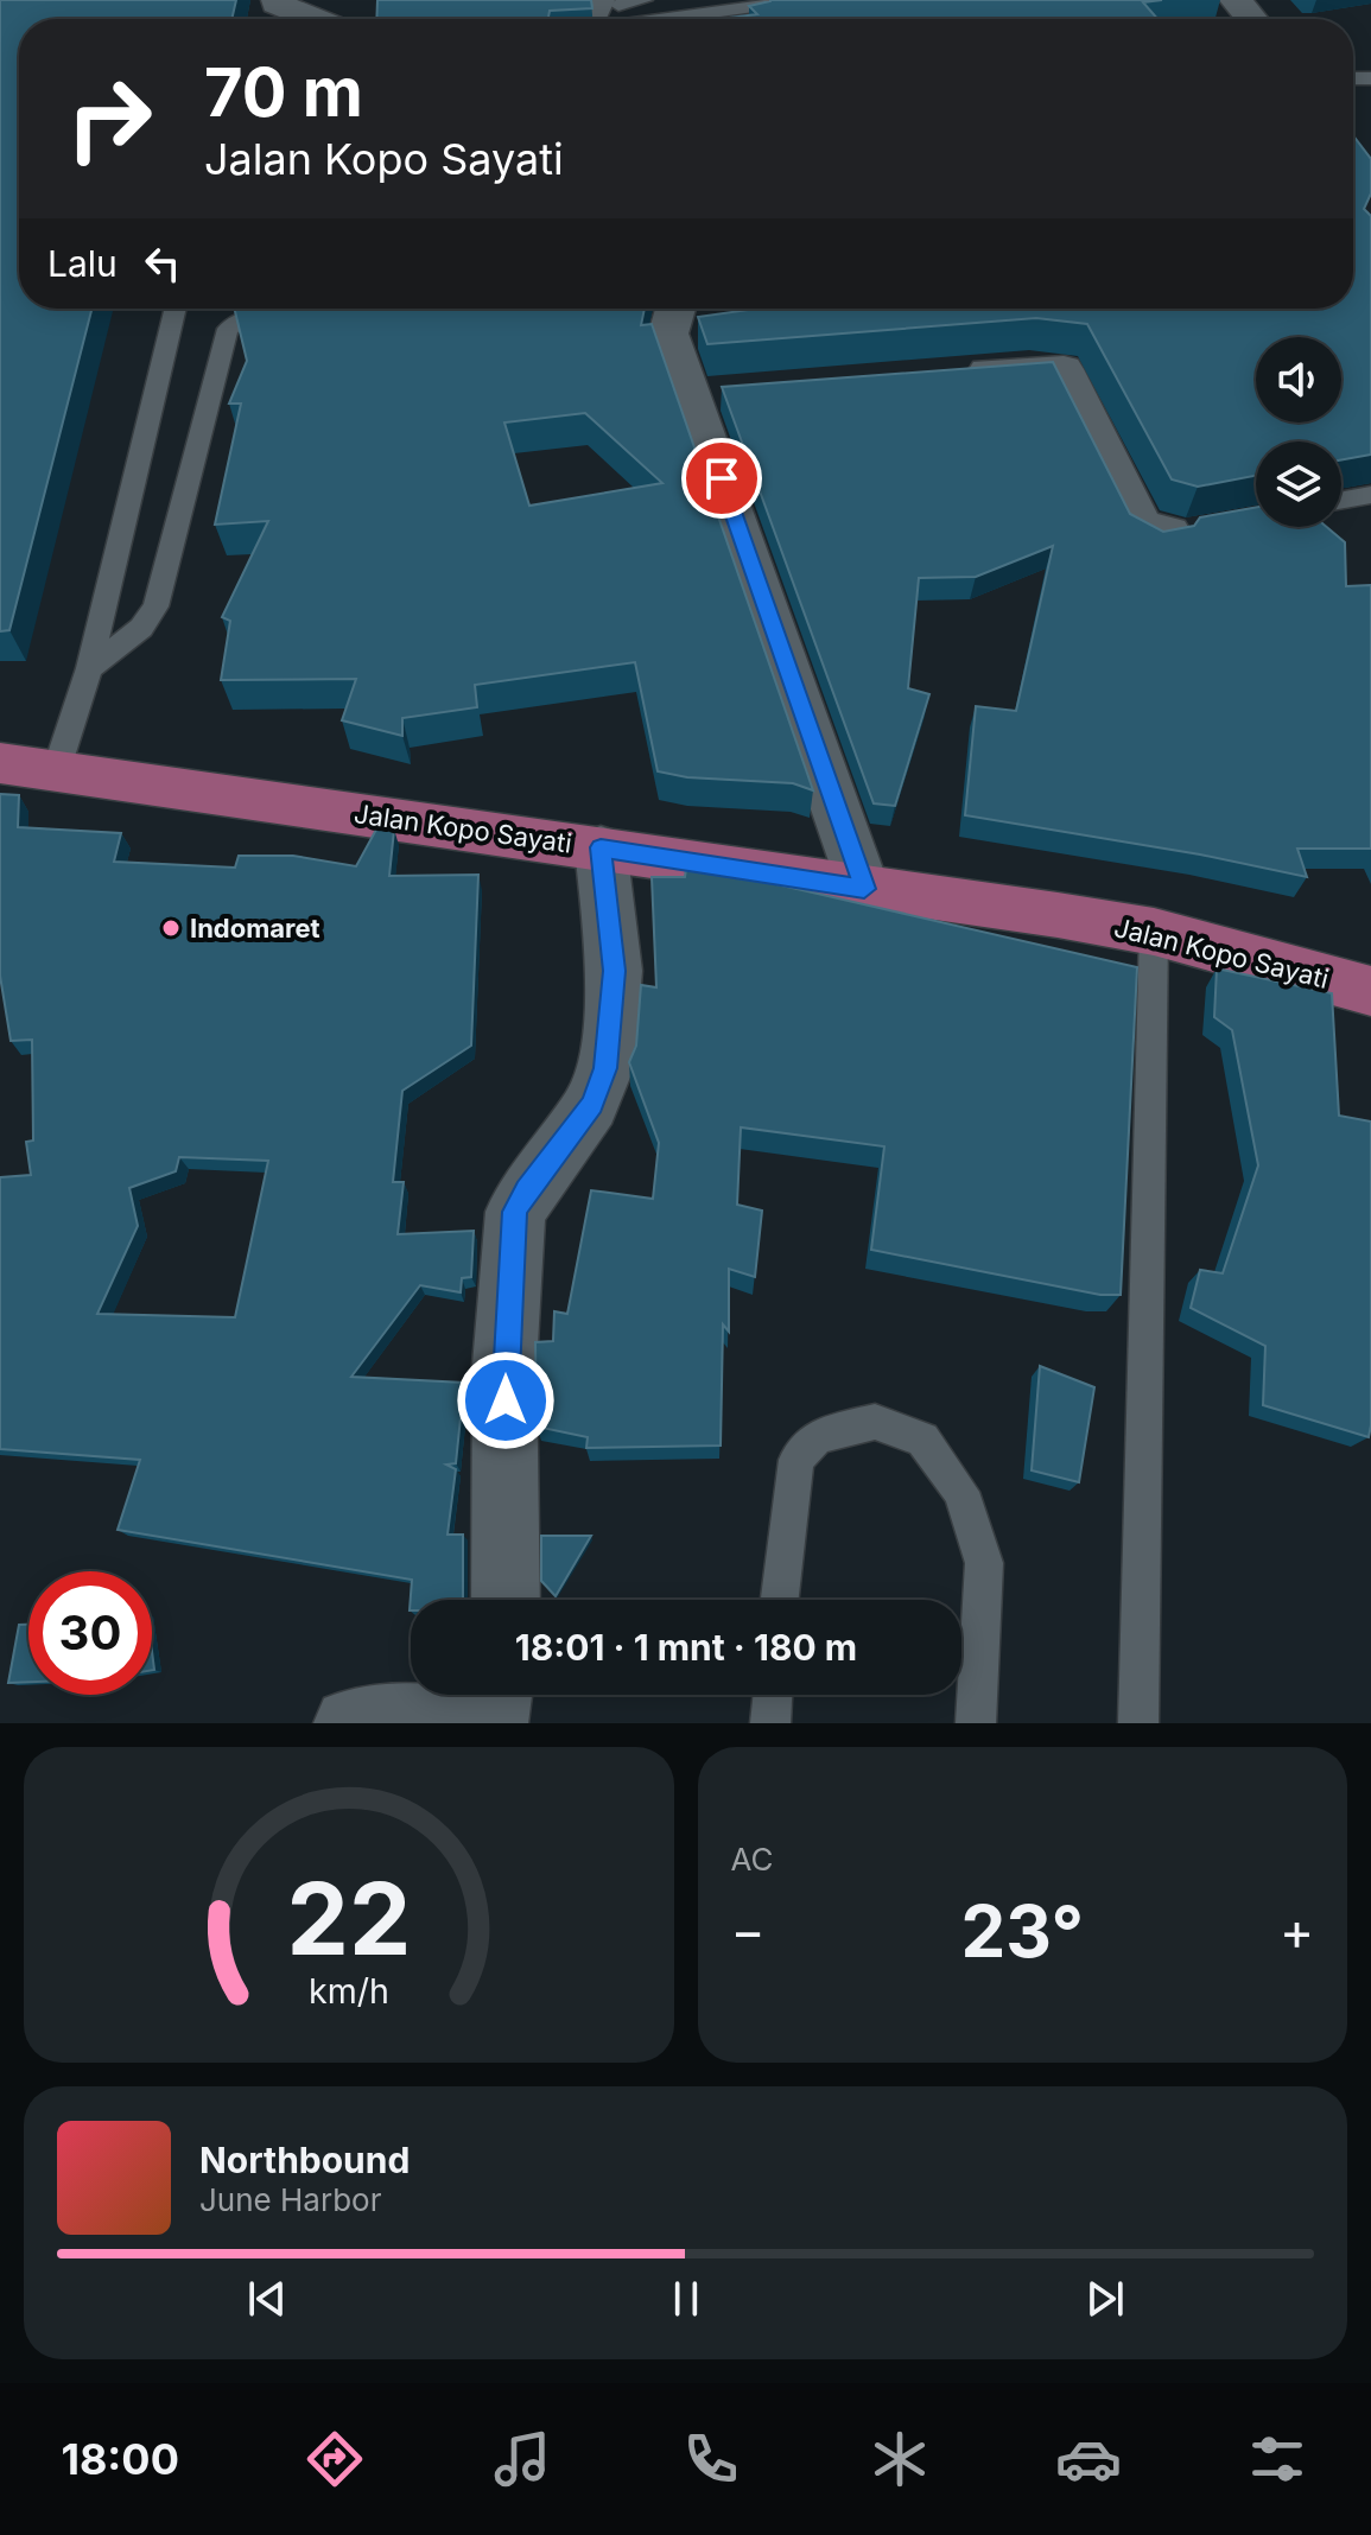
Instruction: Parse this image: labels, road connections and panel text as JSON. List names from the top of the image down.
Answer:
{
  "streets": {
    "main road": ["Jalan Kopo Sayati"]
  },
  "places": ["Indomaret"],
  "page": {
    "turn": ["70 m", "Jalan Kopo Sayati"],
    "then": "Lalu",
    "limit": "30",
    "trip": "18:01 · 1 mnt · 180 m",
    "tile": "AC",
    "heat": ["−", "23°", "+"],
    "song": ["Northbound", "June Harbor"],
    "tabs": "18:00",
    "gauge": ["22", "km/h"]
  }
}
